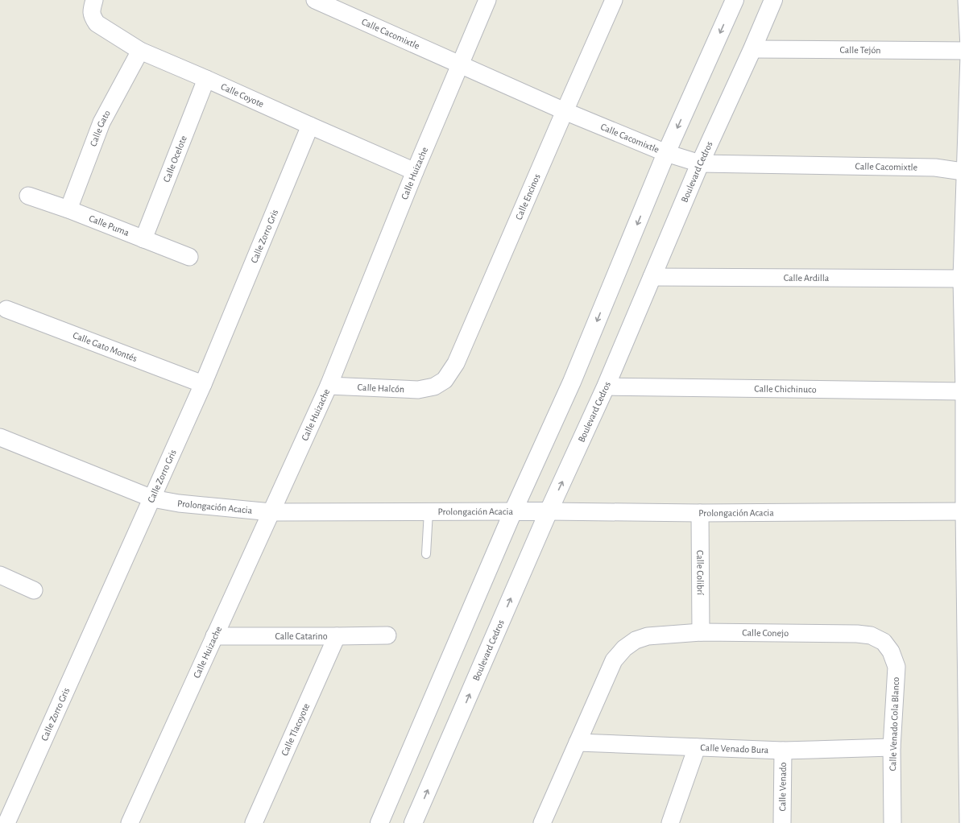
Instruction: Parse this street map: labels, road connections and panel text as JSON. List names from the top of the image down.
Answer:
{
  "streets": {
    "street": [
      "Calle Cacomixtle",
      "Calle Tejón",
      "Calle Coyote",
      "Calle Gato",
      "Calle Ocelote",
      "Boulevard Cedros",
      "Calle Huizache",
      "Calle Encinos",
      "Calle Puma",
      "Calle Zorro Gris",
      "Calle Ardilla",
      "Calle Gato Montés",
      "Calle Halcón",
      "Calle Chichinuco",
      "Prolongación Acacia",
      "Calle Colibrí",
      "Calle Conejo",
      "Calle Catarino",
      "Calle Venado Cola Blanco",
      "Calle Tlacoyote",
      "Calle Venado Bura",
      "Calle Venado"
    ]
  },
  "crossings": [
    ["Calle Cacomixtle", "Boulevard Cedros"],
    ["Calle Cacomixtle", "Calle Huizache"],
    ["Calle Cacomixtle", "Calle Encinos"],
    ["Calle Tejón", "Boulevard Cedros"],
    ["Calle Coyote", "Calle Gato"],
    ["Calle Coyote", "Calle Ocelote"],
    ["Calle Coyote", "Calle Huizache"],
    ["Calle Coyote", "Calle Zorro Gris"],
    ["Calle Gato", "Calle Puma"],
    ["Calle Ocelote", "Calle Puma"],
    ["Boulevard Cedros", "Calle Ardilla"],
    ["Boulevard Cedros", "Calle Chichinuco"],
    ["Boulevard Cedros", "Prolongación Acacia"],
    ["Calle Huizache", "Calle Halcón"],
    ["Calle Huizache", "Prolongación Acacia"],
    ["Calle Huizache", "Calle Catarino"],
    ["Calle Encinos", "Calle Halcón"],
    ["Calle Zorro Gris", "Calle Gato Montés"],
    ["Calle Zorro Gris", "Prolongación Acacia"],
    ["Prolongación Acacia", "Calle Colibrí"],
    ["Calle Colibrí", "Calle Conejo"],
    ["Calle Conejo", "Calle Venado Cola Blanco"],
    ["Calle Conejo", "Calle Venado Bura"],
    ["Calle Catarino", "Calle Tlacoyote"],
    ["Calle Venado Cola Blanco", "Calle Venado Bura"],
    ["Calle Venado Bura", "Calle Venado"]
  ]
}
